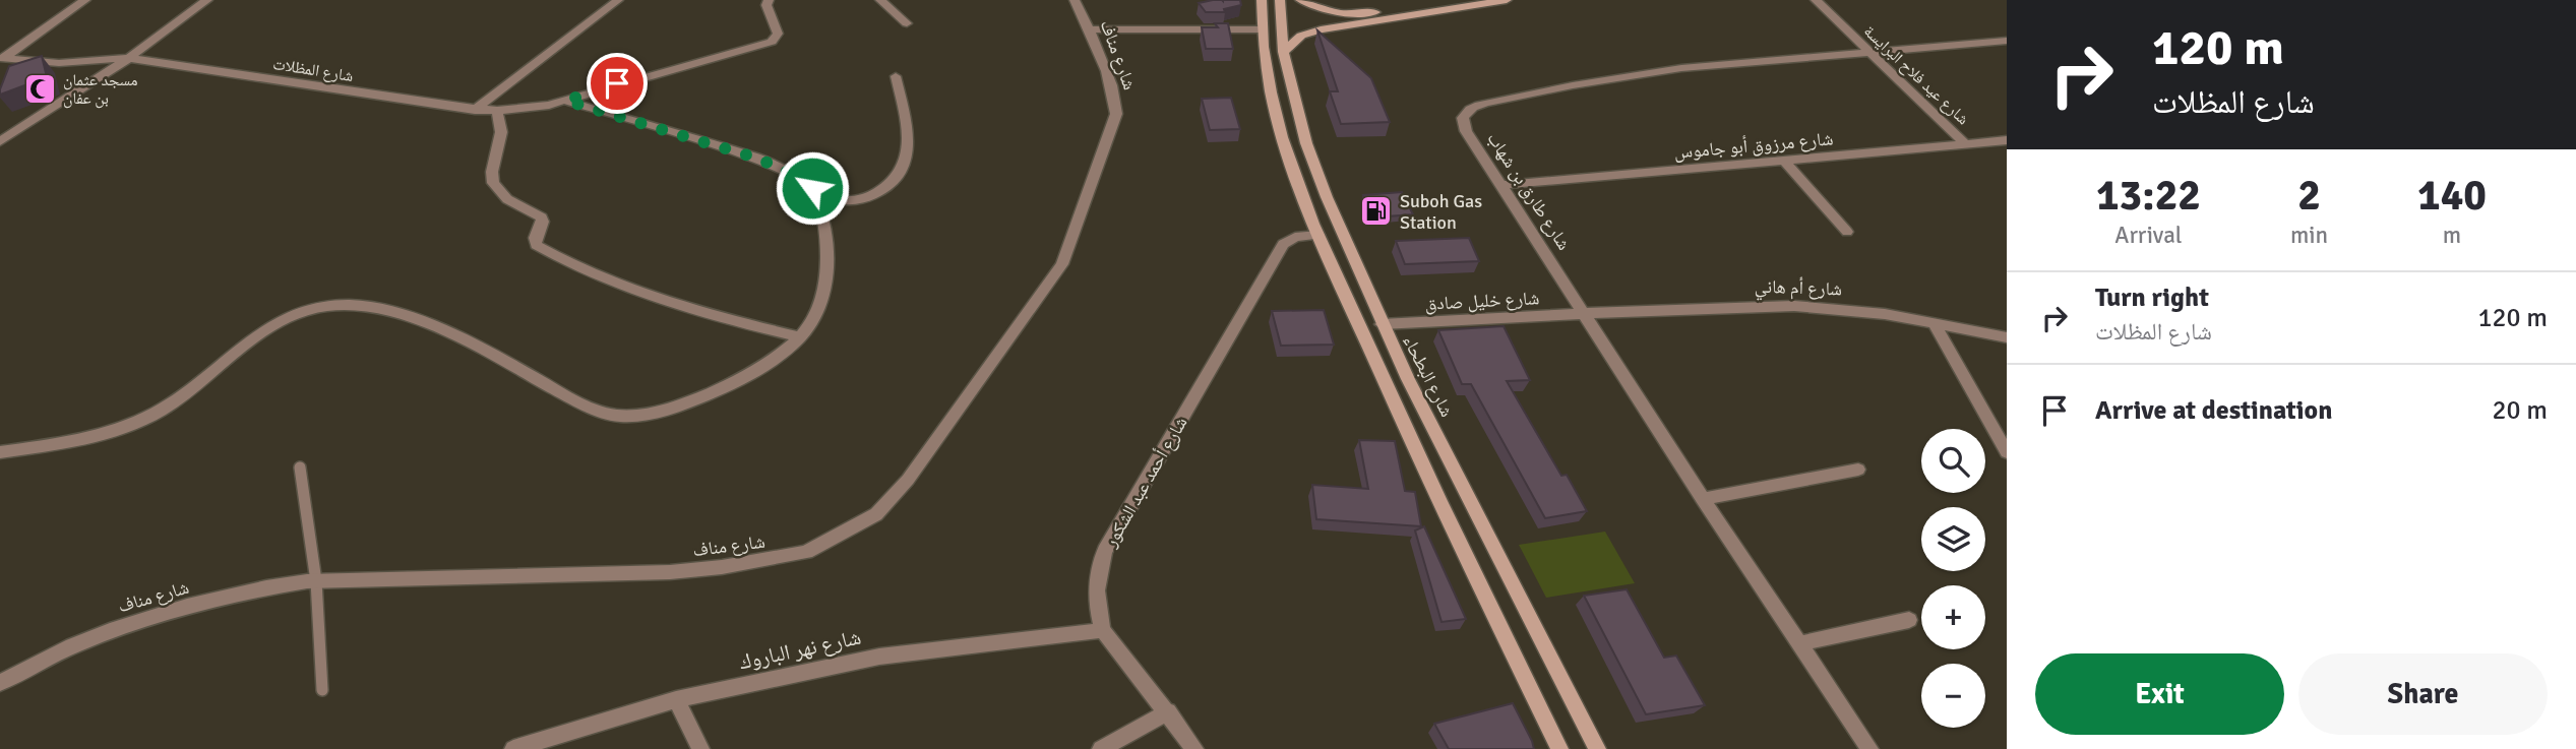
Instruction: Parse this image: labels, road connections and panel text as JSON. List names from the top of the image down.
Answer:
{
  "streets": {
    "street": [
      "شارع مناف",
      "شارع المظلات",
      "شارع عيد فلاح البرايسة",
      "شارع مرزوق أبو جاموس",
      "شارع طارق بن شهاب",
      "شارع أم هاني",
      "شارع خليل صادق",
      "شارع البطحاء",
      "شارع أحمد عبد الشكور",
      "شارع نهر الباروك"
    ]
  },
  "crossings": [
    ["شارع عيد فلاح البرايسة", "شارع مرزوق أبو جاموس"],
    ["شارع عيد فلاح البرايسة", "شارع طارق بن شهاب"],
    ["شارع مرزوق أبو جاموس", "شارع طارق بن شهاب"],
    ["شارع طارق بن شهاب", "شارع أم هاني"],
    ["شارع طارق بن شهاب", "شارع خليل صادق"],
    ["شارع أم هاني", "شارع خليل صادق"],
    ["شارع خليل صادق", "شارع البطحاء"],
    ["شارع أحمد عبد الشكور", "شارع نهر الباروك"]
  ],
  "places": {
    "mosque": ["مسجد عثمان بن عفان"],
    "fuel station": ["Suboh Gas Station"]
  },
  "page": {
    "turn": ["120 m", "شارع المظلات"],
    "eta": [
      "13:22",
      "Arrival",
      "2",
      "min",
      "140",
      "m"
    ],
    "list": [
      {
        "name": "Turn right",
        "note": "شارع المظلات",
        "value": "120 m"
      },
      {
        "name": "Arrive at destination",
        "value": "20 m"
      }
    ],
    "map_buttons": ["+", "−"],
    "buttons": ["Exit", "Share"]
  }
}
